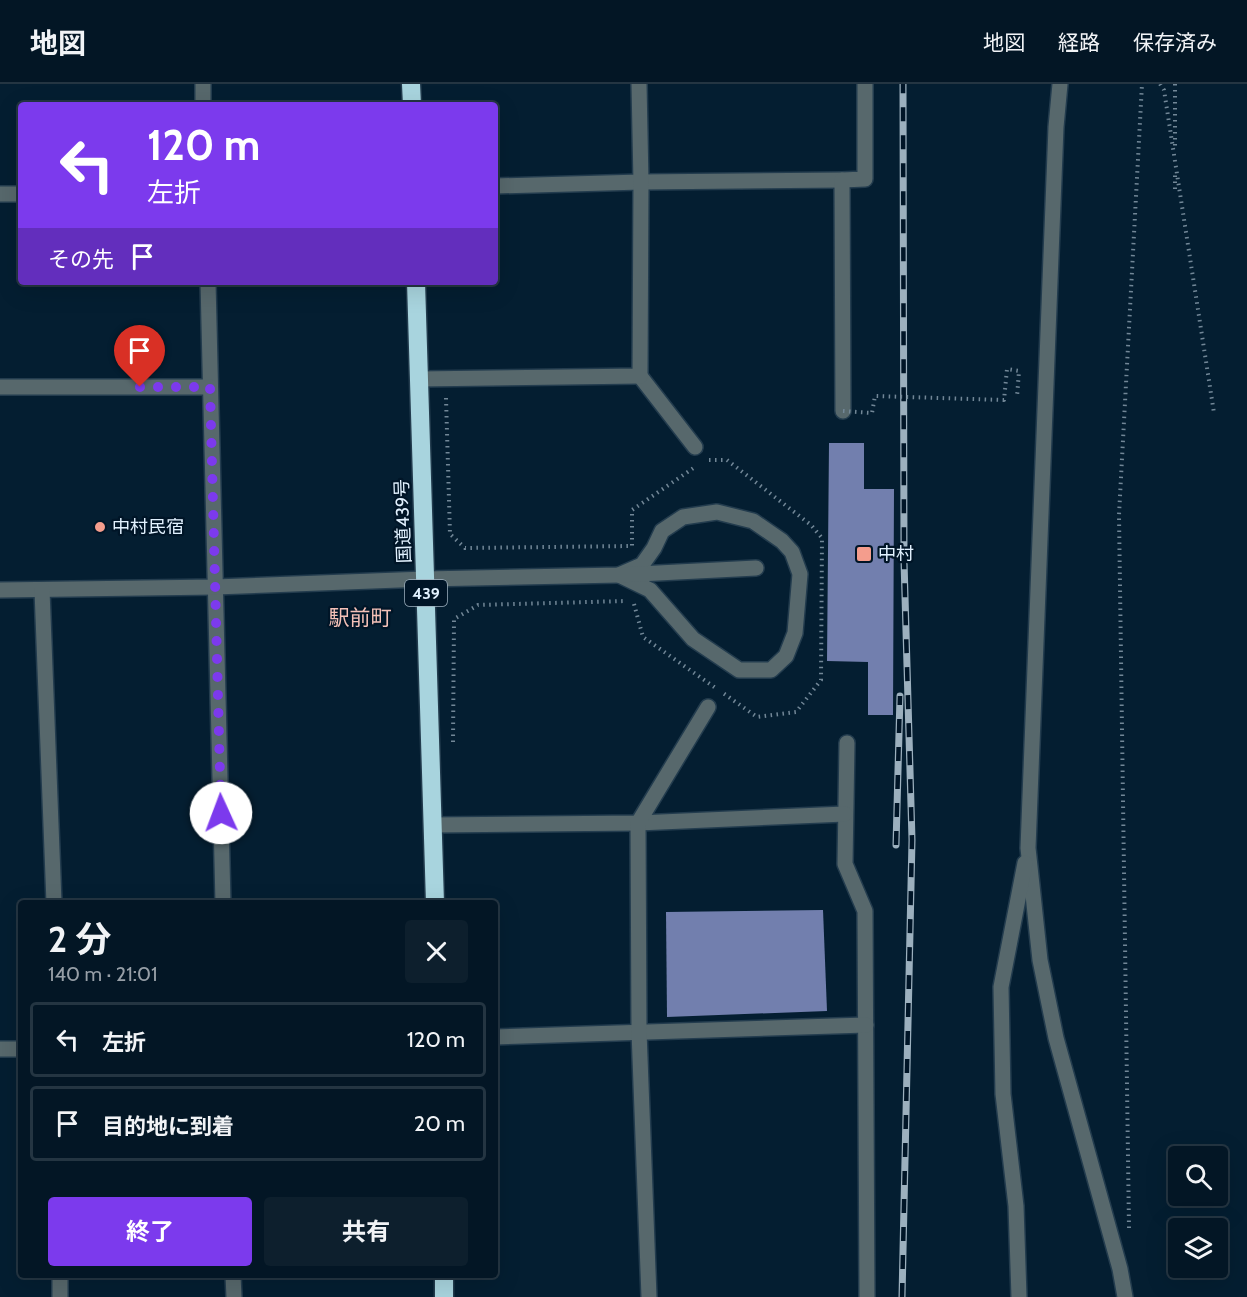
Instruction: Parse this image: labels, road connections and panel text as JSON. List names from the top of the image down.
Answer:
{
  "streets": {
    "highway": ["国道439号", "439"]
  },
  "districts": ["駅前町"],
  "places": {
    "other": ["中村民宿"],
    "transit": ["中村"]
  },
  "page": {
    "header": "地図",
    "nav": ["地図", "経路", "保存済み"],
    "turn": ["120 m", "左折"],
    "then": "その先",
    "heading": ["2 分", "140 m · 21:01"],
    "list": [
      {
        "name": "左折",
        "value": "120 m"
      },
      {
        "name": "目的地に到着",
        "value": "20 m"
      }
    ],
    "buttons": ["終了", "共有"]
  }
}
